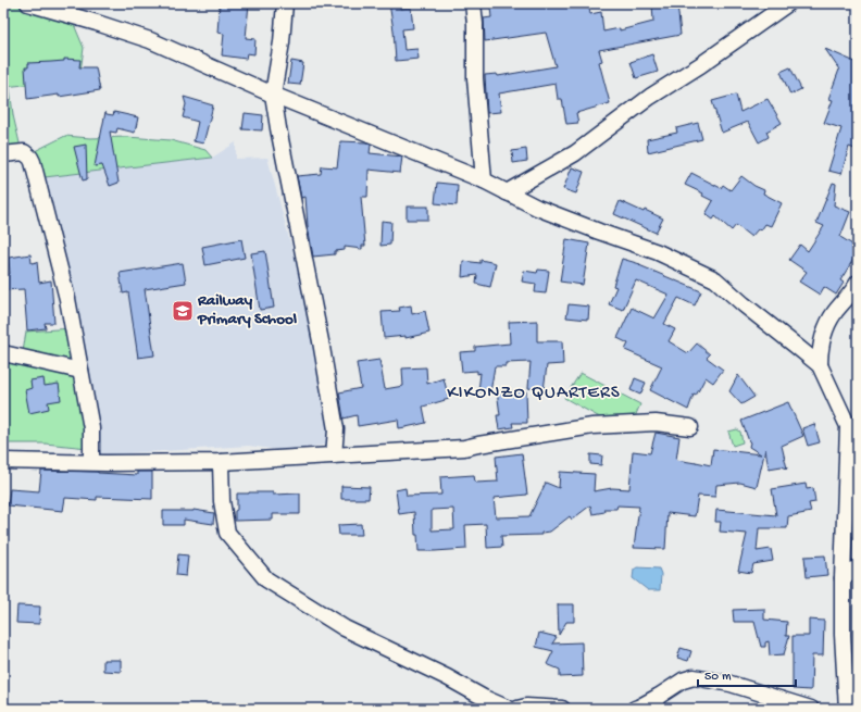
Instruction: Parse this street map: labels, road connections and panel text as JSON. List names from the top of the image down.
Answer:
{
  "districts": ["KIKONZO QUARTERS"],
  "places": {
    "school or university": ["Railway Primary School"]
  },
  "scale_bar": "50 m"
}
